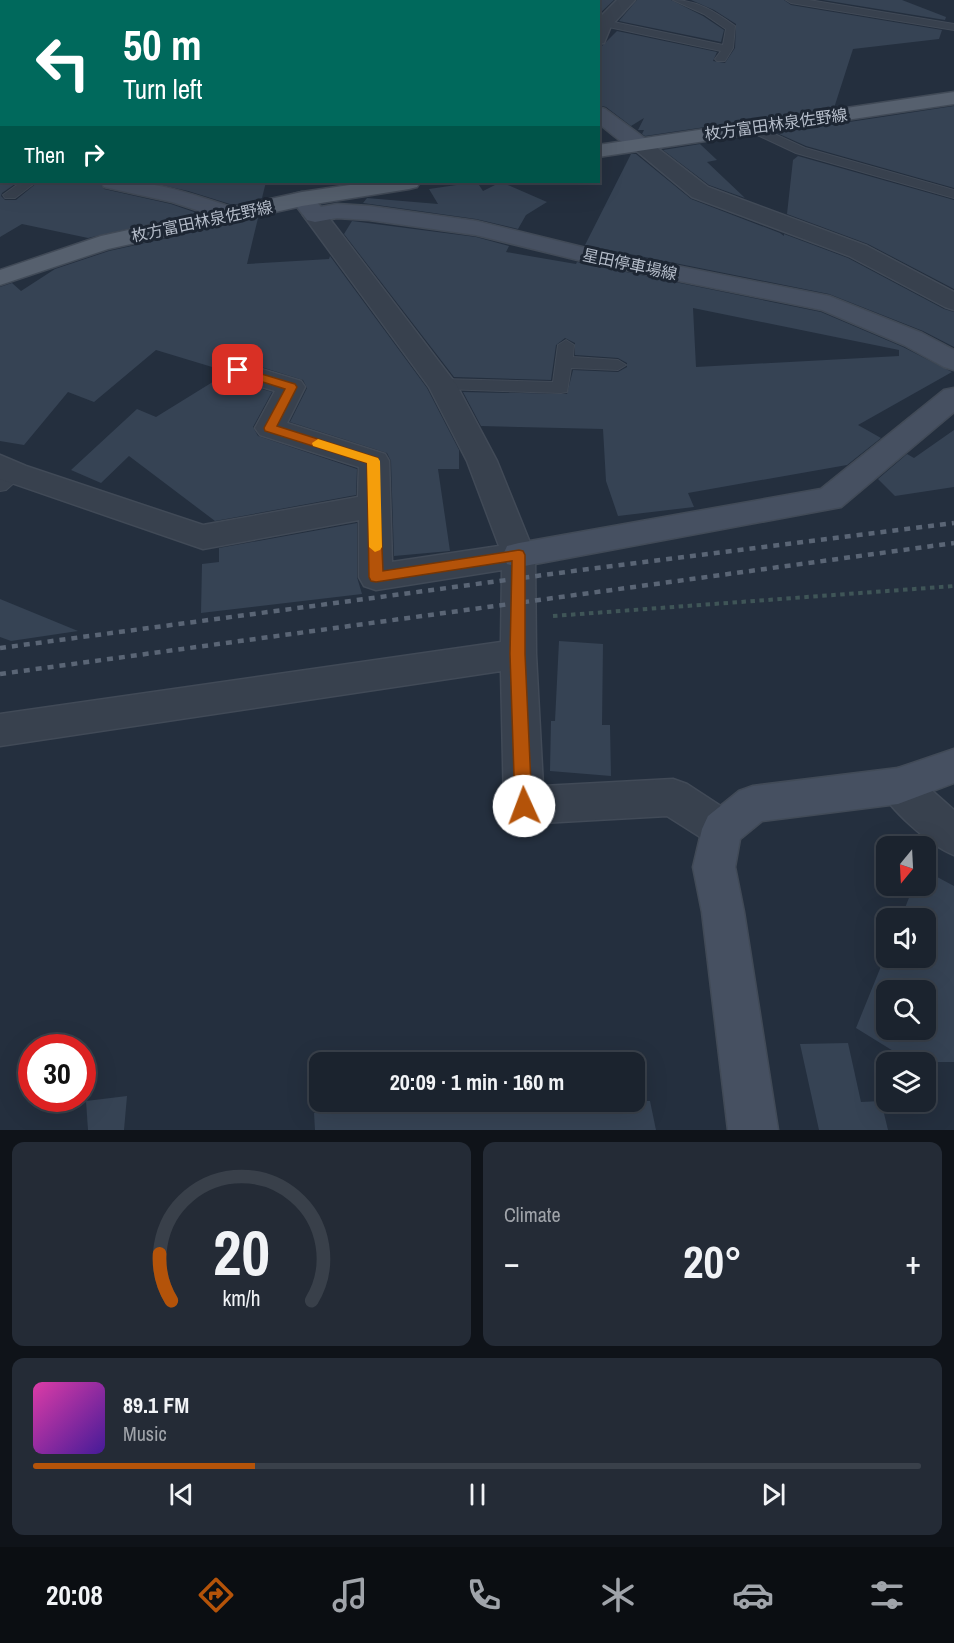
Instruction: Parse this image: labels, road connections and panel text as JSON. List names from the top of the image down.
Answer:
{
  "streets": {
    "main road": ["枚方富田林泉佐野線"],
    "street": ["星田停車場線"]
  },
  "crossings": [
    ["枚方富田林泉佐野線", "星田停車場線"]
  ],
  "north": "bottom",
  "page": {
    "turn": ["50 m", "Turn left"],
    "then": "Then",
    "limit": "30",
    "trip": "20:09 · 1 min · 160 m",
    "tile": "Climate",
    "heat": ["−", "20°", "+"],
    "song": ["89.1 FM", "Music"],
    "tabs": "20:08",
    "gauge": ["20", "km/h"]
  }
}
